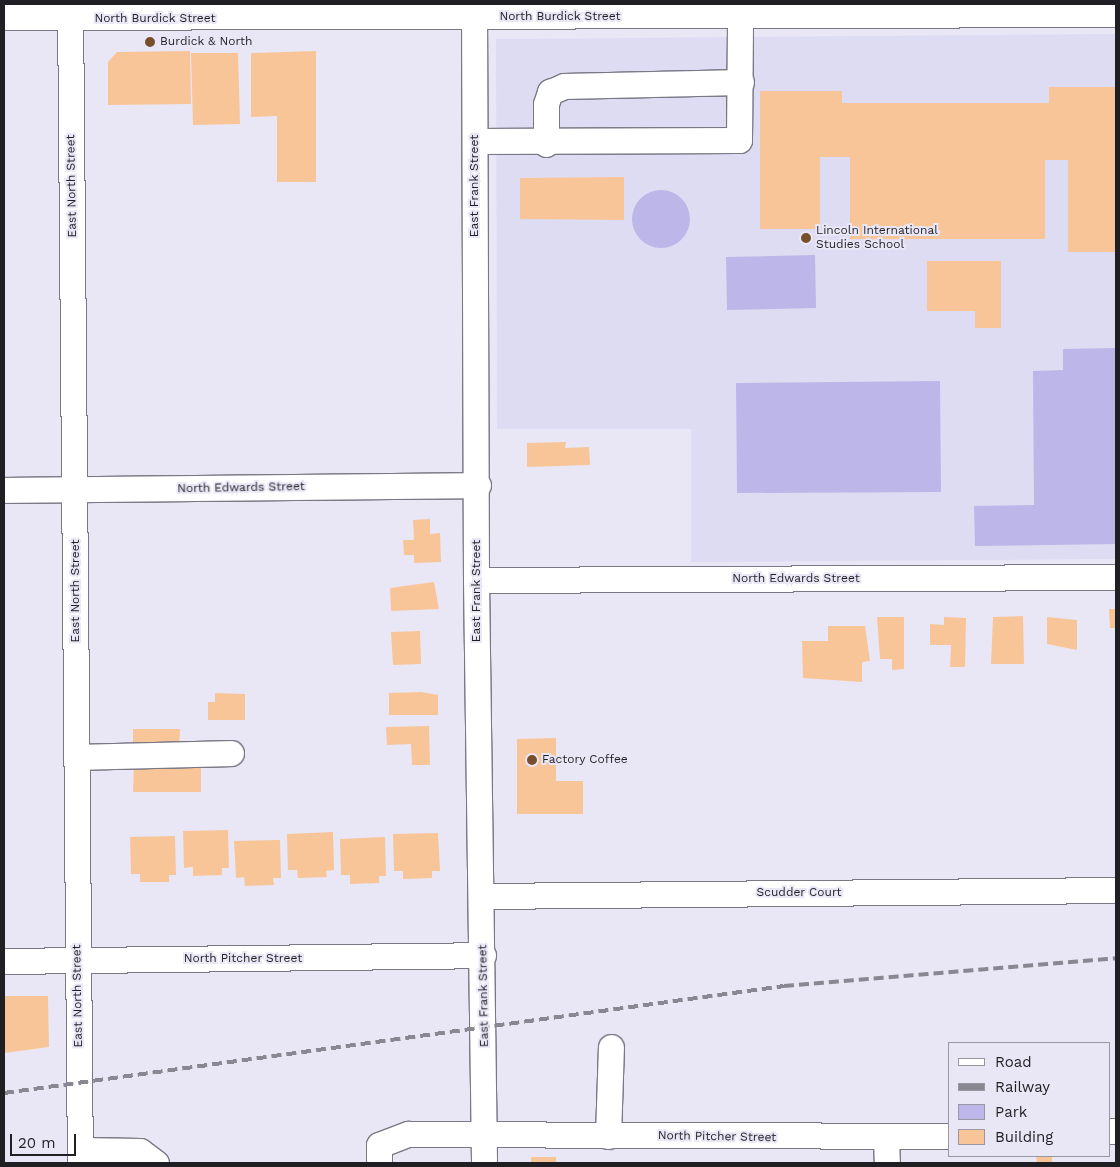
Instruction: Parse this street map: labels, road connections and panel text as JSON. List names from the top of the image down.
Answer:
{
  "streets": {
    "street": [
      "North Burdick Street",
      "East North Street",
      "East Frank Street",
      "North Edwards Street",
      "Scudder Court",
      "North Pitcher Street"
    ]
  },
  "crossings": [
    ["North Burdick Street", "East North Street"],
    ["North Burdick Street", "East Frank Street"],
    ["East North Street", "North Edwards Street"],
    ["East North Street", "North Pitcher Street"],
    ["East Frank Street", "North Edwards Street"],
    ["East Frank Street", "Scudder Court"],
    ["East Frank Street", "North Pitcher Street"]
  ],
  "places": ["Burdick & North", "Lincoln International Studies School", "Factory Coffee"],
  "legend": [
    "Road",
    "Railway",
    "Park",
    "Building"
  ],
  "scale_bar": "20 m"
}
